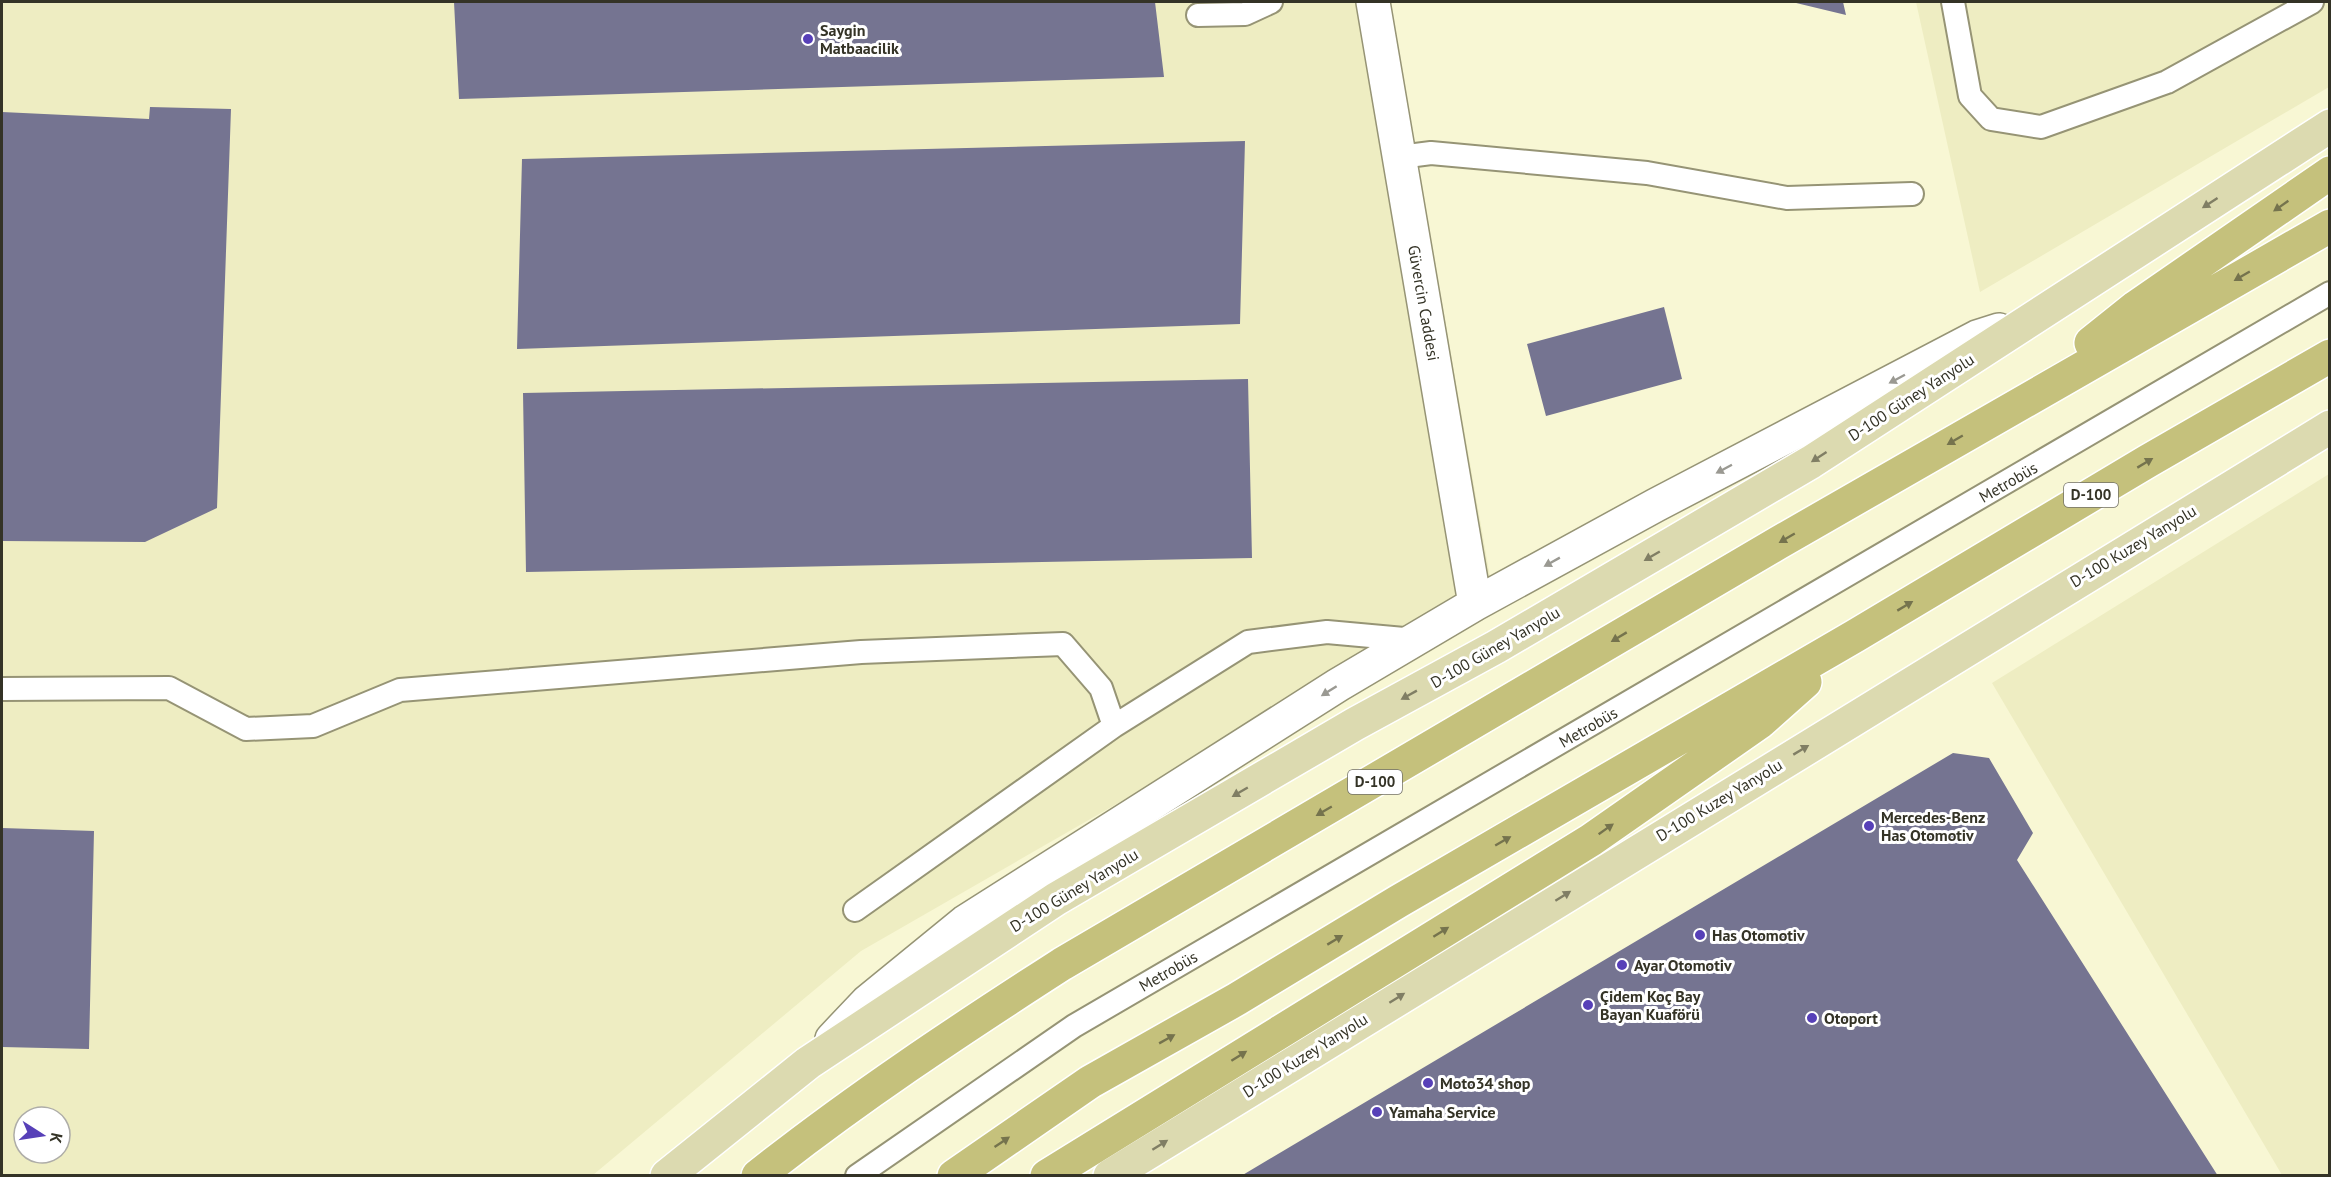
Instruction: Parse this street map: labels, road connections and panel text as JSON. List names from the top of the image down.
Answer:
{
  "streets": {
    "highway": ["D-100"],
    "main road": ["D-100 Güney Yanyolu", "D-100 Kuzey Yanyolu"],
    "street": ["Güvercin Caddesi"],
    "lane": ["Metrobüs"]
  },
  "one_way": ["D-100 Güney Yanyolu", "D-100 Kuzey Yanyolu"],
  "places": [
    "Saygin Matbaacilik",
    "Mercedes-Benz Has Otomotiv",
    "Has Otomotiv",
    "Ayar Otomotiv",
    "Çidem Koç Bay Bayan Kuaförü",
    "Otoport",
    "Moto34 shop",
    "Yamaha Service"
  ],
  "north": "right"
}
